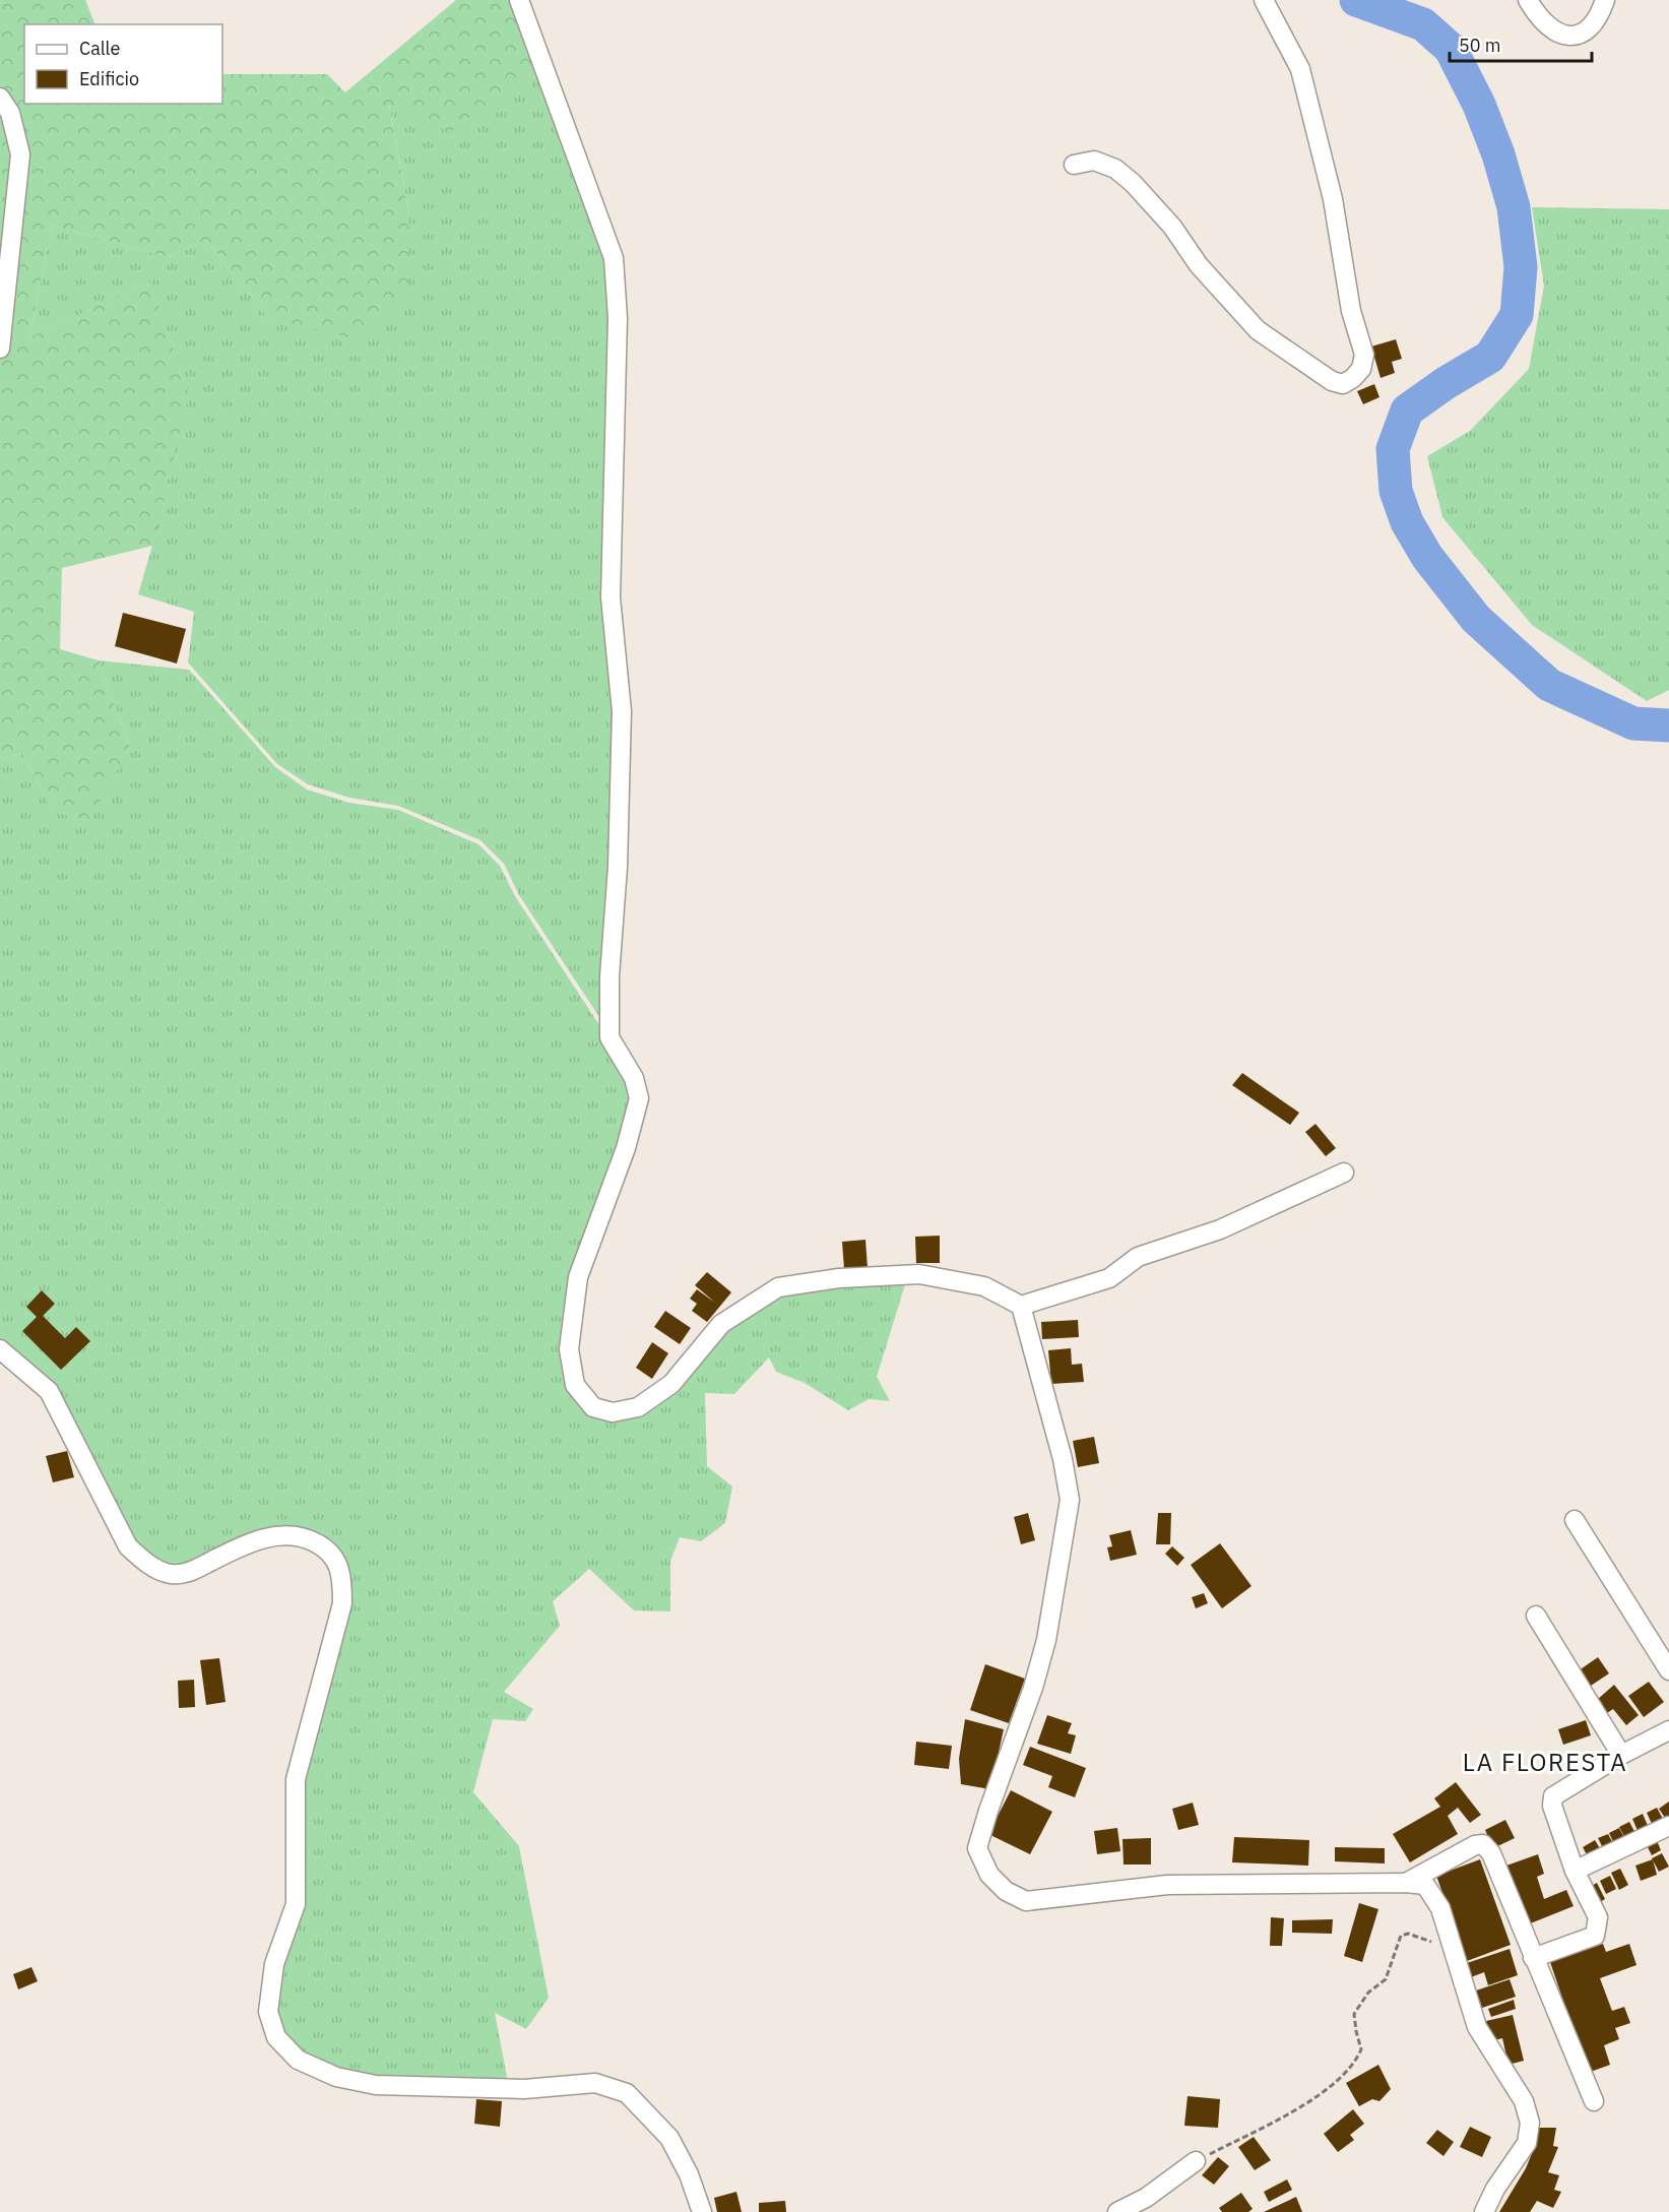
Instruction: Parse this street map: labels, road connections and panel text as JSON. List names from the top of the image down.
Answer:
{
  "districts": ["LA FLORESTA"],
  "legend": ["Calle", "Edificio"],
  "scale_bar": "50 m"
}
